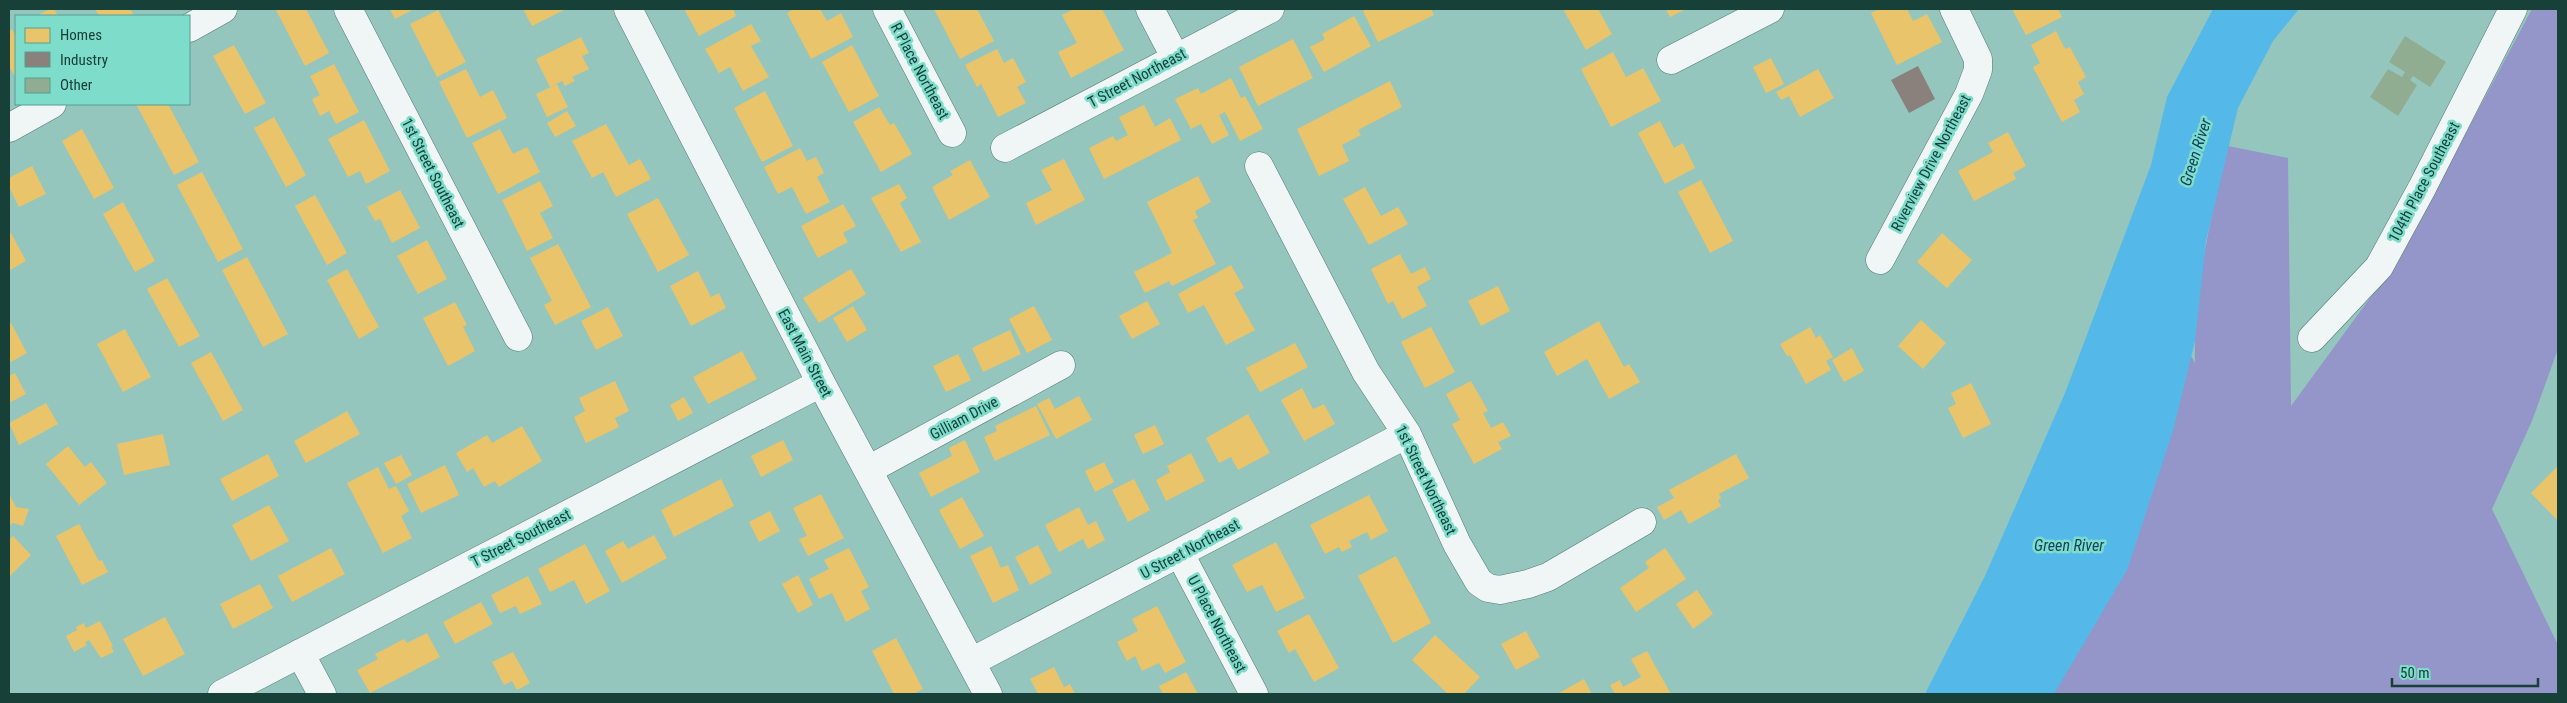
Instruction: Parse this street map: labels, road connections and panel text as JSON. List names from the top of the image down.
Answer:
{
  "streets": {
    "street": [
      "R Place Northeast",
      "T Street Northeast",
      "Riverview Drive Northeast",
      "1st Street Southeast",
      "104th Place Southeast",
      "East Main Street",
      "Gilliam Drive",
      "1st Street Northeast",
      "T Street Southeast",
      "U Street Northeast",
      "U Place Northeast"
    ]
  },
  "crossings": [
    ["East Main Street", "Gilliam Drive"],
    ["East Main Street", "T Street Southeast"],
    ["East Main Street", "U Street Northeast"],
    ["1st Street Northeast", "U Street Northeast"],
    ["U Street Northeast", "U Place Northeast"]
  ],
  "water": ["Green River"],
  "legend": ["Homes", "Industry", "Other"],
  "scale_bar": "50 m"
}
